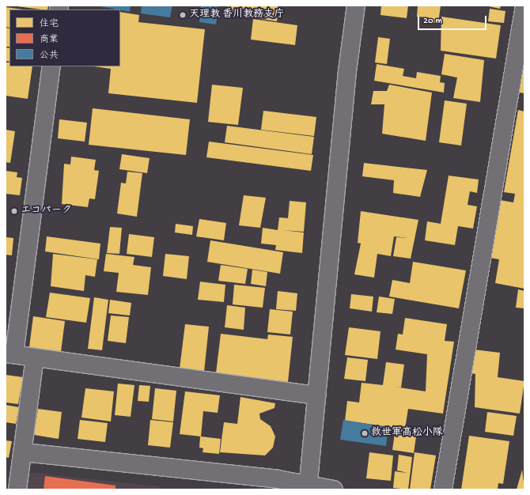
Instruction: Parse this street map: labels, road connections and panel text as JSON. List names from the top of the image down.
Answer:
{
  "places": ["天理教 香川教務支庁", "エコパーク", "救世軍高松小隊"],
  "legend": ["住宅", "商業", "公共"],
  "scale_bar": "20 m"
}
